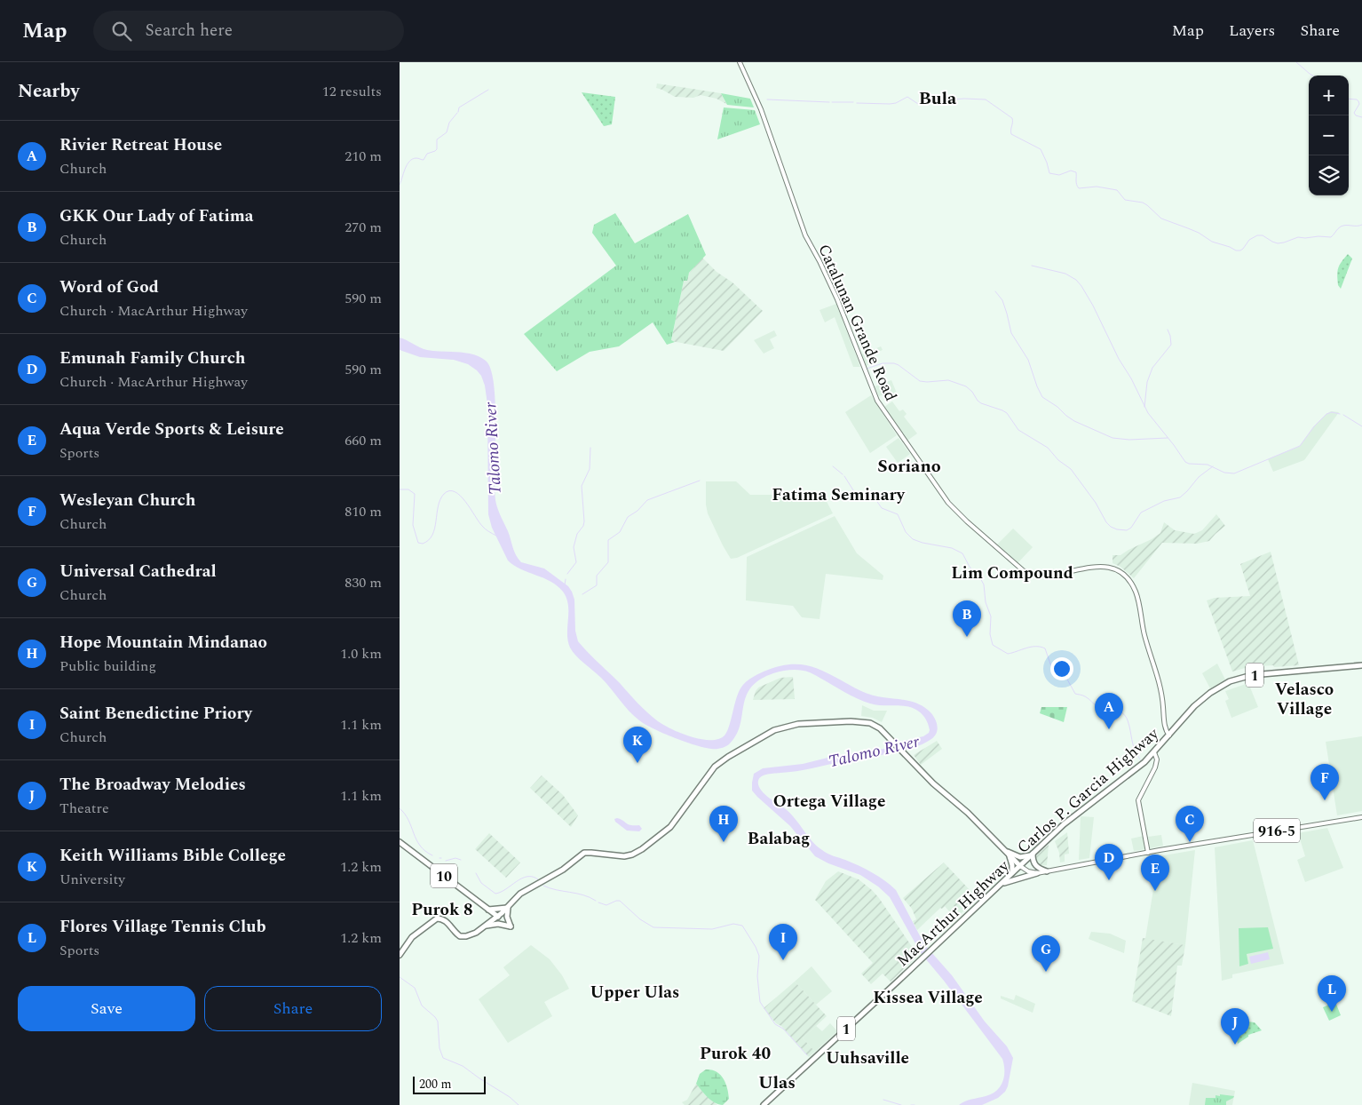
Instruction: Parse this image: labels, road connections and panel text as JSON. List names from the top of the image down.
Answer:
{
  "streets": {
    "highway": [
      "1",
      "Carlos P. Garcia Highway",
      "10",
      "MacArthur Highway"
    ],
    "main road": ["Catalunan Grande Road", "916-5"]
  },
  "crossings": [
    ["Catalunan Grande Road", "Carlos P. Garcia Highway"],
    ["Carlos P. Garcia Highway", "MacArthur Highway"],
    ["916-5", "MacArthur Highway"]
  ],
  "districts": [
    "Bula",
    "Soriano",
    "Fatima Seminary",
    "Lim Compound",
    "Velasco Village",
    "Ortega Village",
    "Balabag",
    "Purok 8",
    "Upper Ulas",
    "Kissea Village",
    "Purok 40",
    "Uuhsaville",
    "Ulas"
  ],
  "water": ["Talomo River"],
  "scale_bar": "200 m",
  "page": {
    "header": "Map",
    "search": "Search here",
    "nav": ["Map", "Layers", "Share"],
    "heading": ["Nearby", "12 results"],
    "map_buttons": ["+", "−"],
    "list": [
      {
        "mark": "A",
        "name": "Rivier Retreat House",
        "note": "Church",
        "value": "210 m"
      },
      {
        "mark": "B",
        "name": "GKK Our Lady of Fatima",
        "note": "Church",
        "value": "270 m"
      },
      {
        "mark": "C",
        "name": "Word of God",
        "note": "Church · MacArthur Highway",
        "value": "590 m"
      },
      {
        "mark": "D",
        "name": "Emunah Family Church",
        "note": "Church · MacArthur Highway",
        "value": "590 m"
      },
      {
        "mark": "E",
        "name": "Aqua Verde Sports & Leisure",
        "note": "Sports",
        "value": "660 m"
      },
      {
        "mark": "F",
        "name": "Wesleyan Church",
        "note": "Church",
        "value": "810 m"
      },
      {
        "mark": "G",
        "name": "Universal Cathedral",
        "note": "Church",
        "value": "830 m"
      },
      {
        "mark": "H",
        "name": "Hope Mountain Mindanao",
        "note": "Public building",
        "value": "1.0 km"
      },
      {
        "mark": "I",
        "name": "Saint Benedictine Priory",
        "note": "Church",
        "value": "1.1 km"
      },
      {
        "mark": "J",
        "name": "The Broadway Melodies",
        "note": "Theatre",
        "value": "1.1 km"
      },
      {
        "mark": "K",
        "name": "Keith Williams Bible College",
        "note": "University",
        "value": "1.2 km"
      },
      {
        "mark": "L",
        "name": "Flores Village Tennis Club",
        "note": "Sports",
        "value": "1.2 km"
      }
    ],
    "pins": [
      "B",
      "A",
      "K",
      "F",
      "C",
      "H",
      "D",
      "E",
      "I",
      "G",
      "L",
      "J"
    ],
    "buttons": ["Save", "Share"],
    "scale": "200 m"
  }
}
